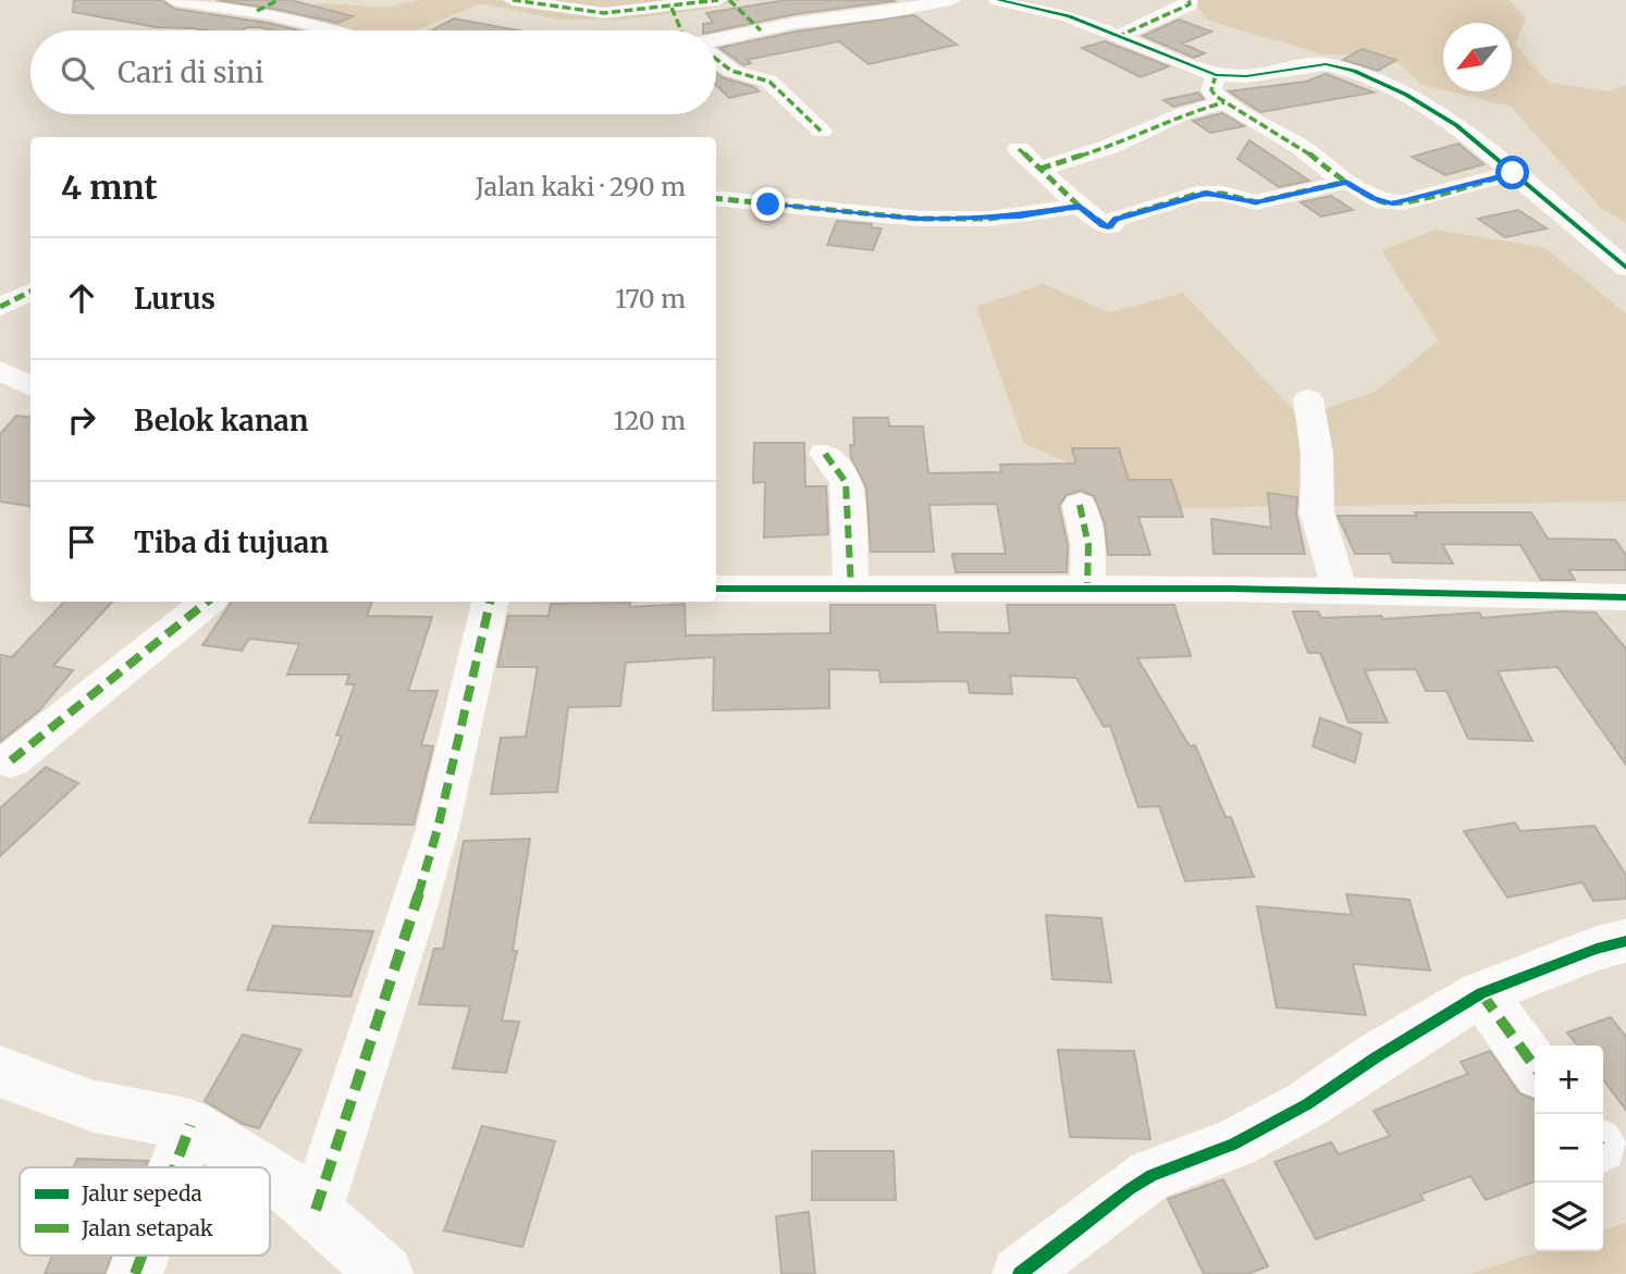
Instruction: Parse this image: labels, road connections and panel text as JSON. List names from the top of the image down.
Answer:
{
  "legend": ["Jalur sepeda", "Jalan setapak"],
  "north": "bottom left",
  "page": {
    "search": "Cari di sini",
    "heading": ["4 mnt", "Jalan kaki · 290 m"],
    "list": [
      ["Lurus", "170 m"],
      ["Belok kanan", "120 m"],
      "Tiba di tujuan"
    ],
    "map_buttons": ["+", "−"]
  }
}
